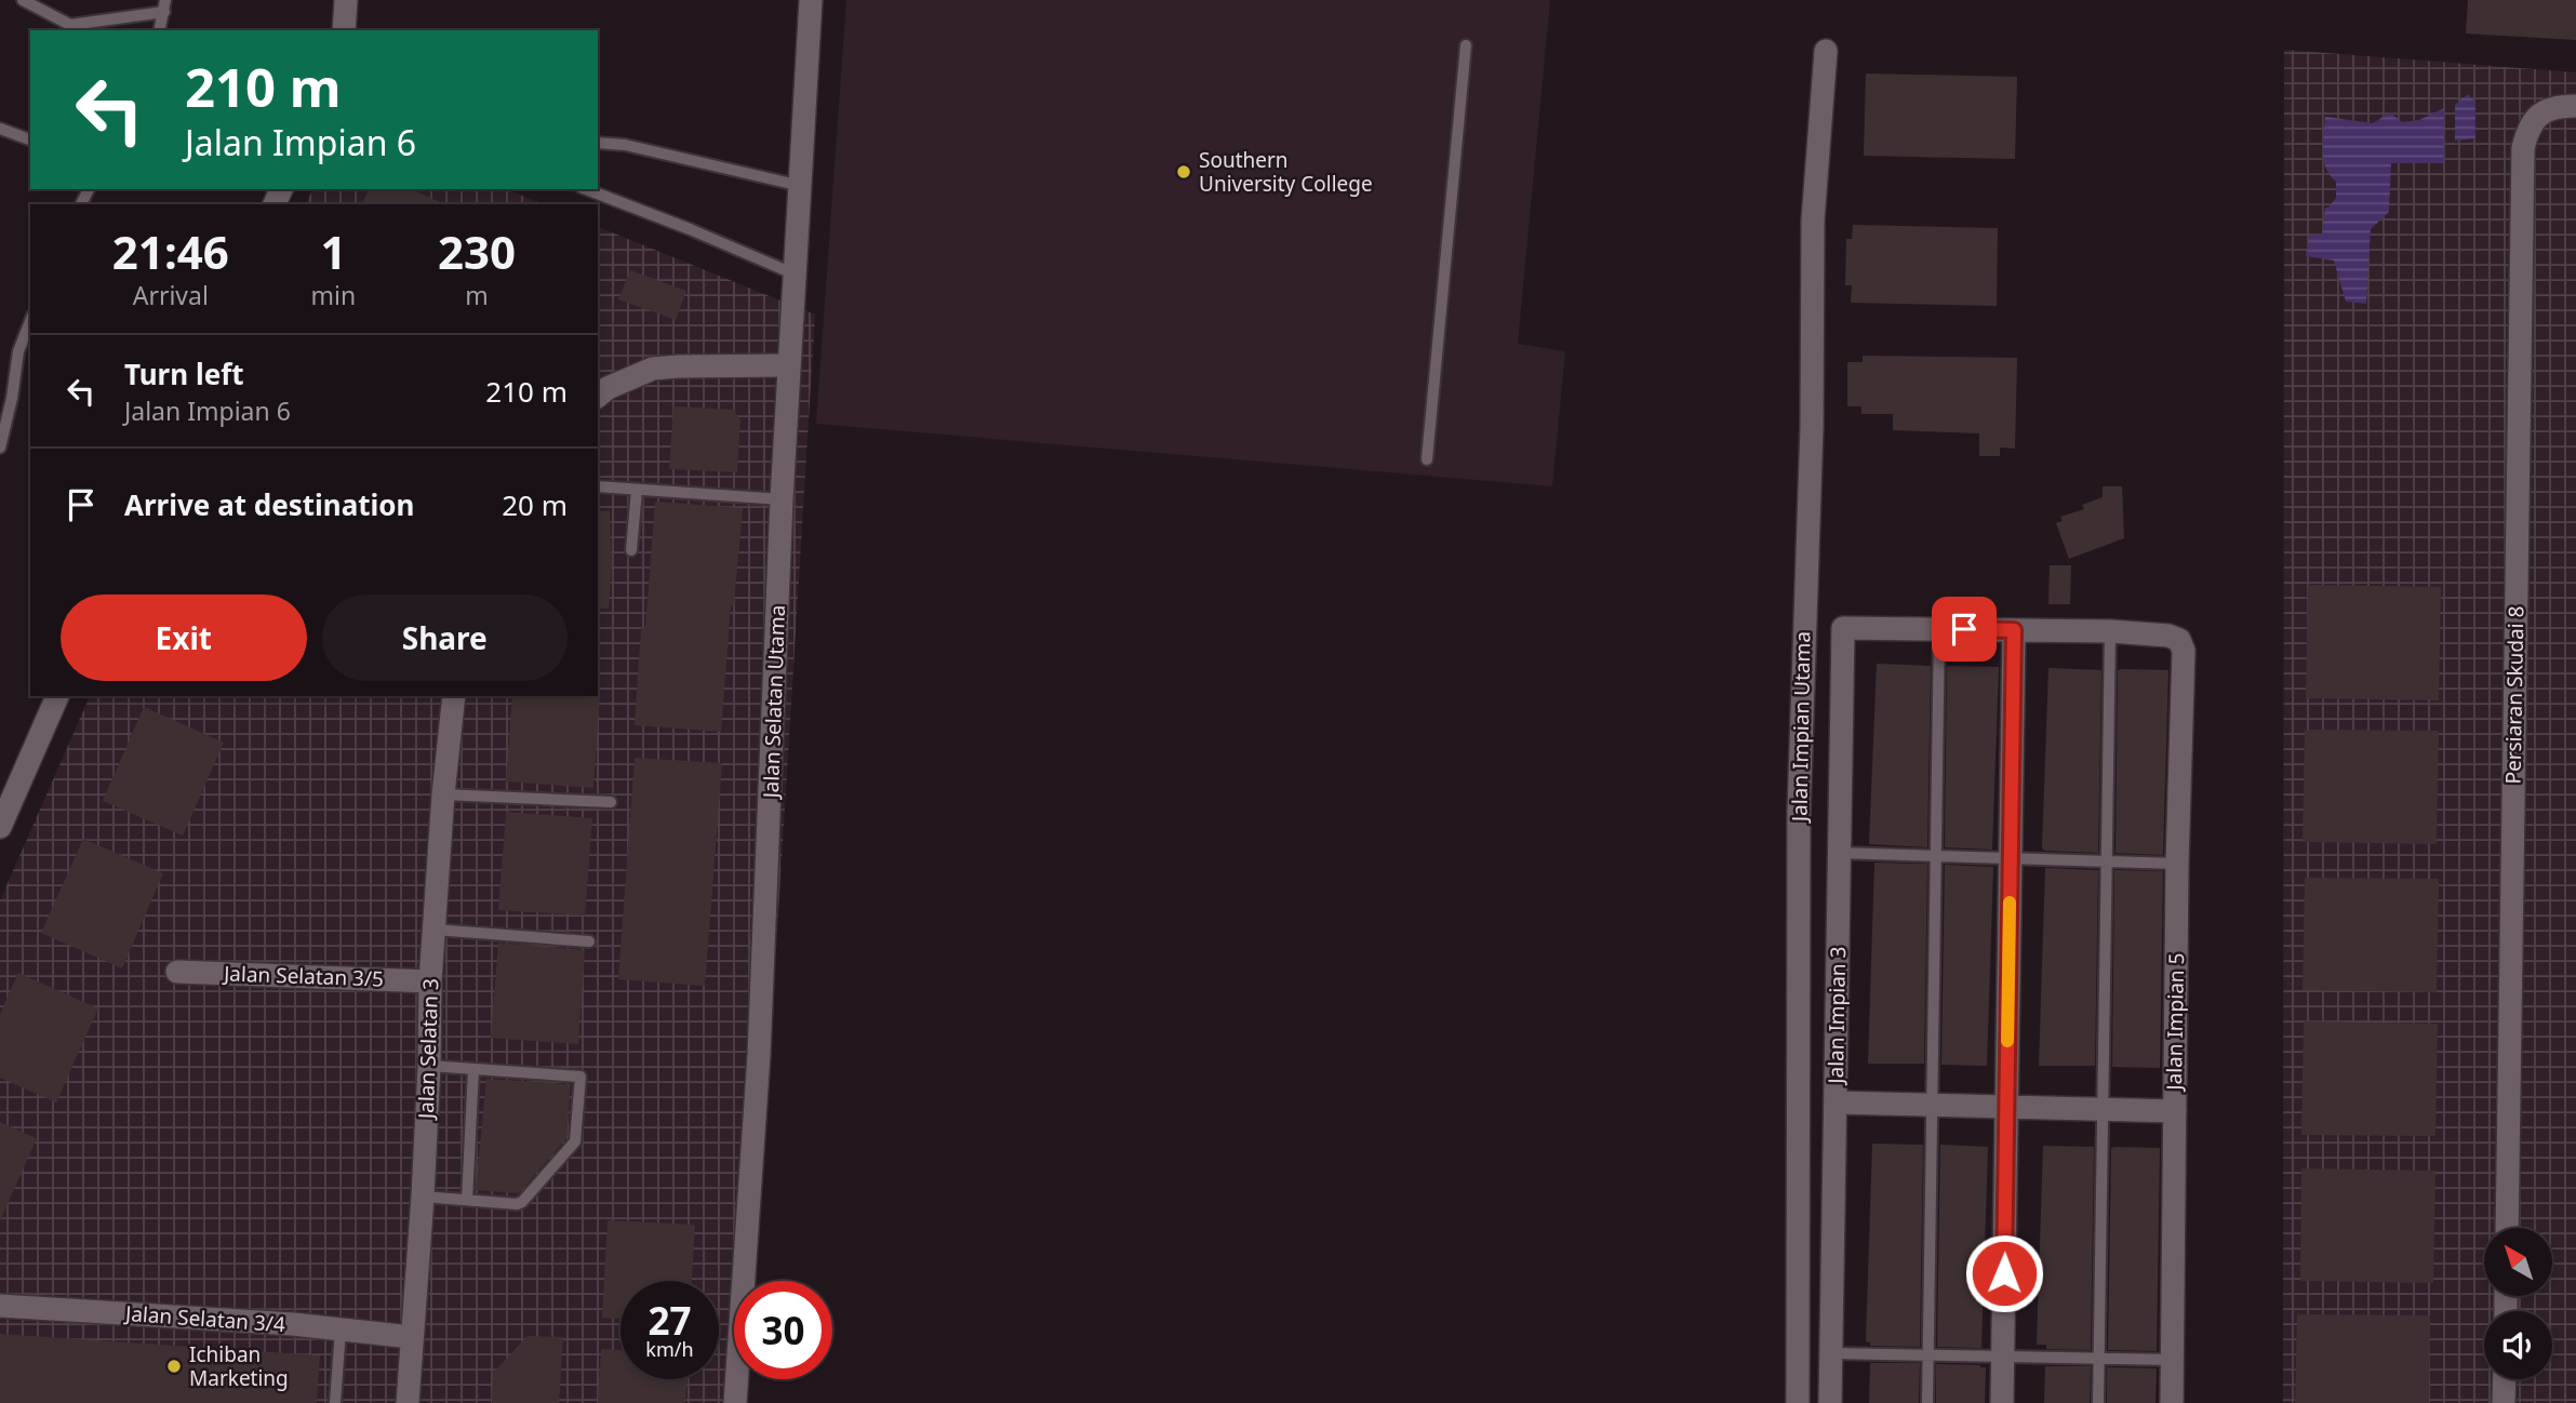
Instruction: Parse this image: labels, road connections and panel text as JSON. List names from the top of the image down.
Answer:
{
  "streets": {
    "street": [
      "Persiaran Skudai 8",
      "Jalan Selatan Utama",
      "Jalan Impian Utama",
      "Jalan Selatan 3/5",
      "Jalan Impian 3",
      "Jalan Impian 5",
      "Jalan Selatan 3",
      "Jalan Selatan 3/4"
    ]
  },
  "crossings": [
    ["Jalan Selatan 3/5", "Jalan Selatan 3"],
    ["Jalan Selatan 3", "Jalan Selatan 3/4"]
  ],
  "places": ["Southern University College", "Ichiban Marketing"],
  "north": "top left",
  "page": {
    "turn": ["210 m", "Jalan Impian 6"],
    "eta": [
      "21:46",
      "Arrival",
      "1",
      "min",
      "230",
      "m"
    ],
    "list": [
      {
        "name": "Turn left",
        "note": "Jalan Impian 6",
        "value": "210 m"
      },
      {
        "name": "Arrive at destination",
        "value": "20 m"
      }
    ],
    "buttons": ["Exit", "Share"],
    "speed": "27 km/h",
    "limit": "30"
  }
}
